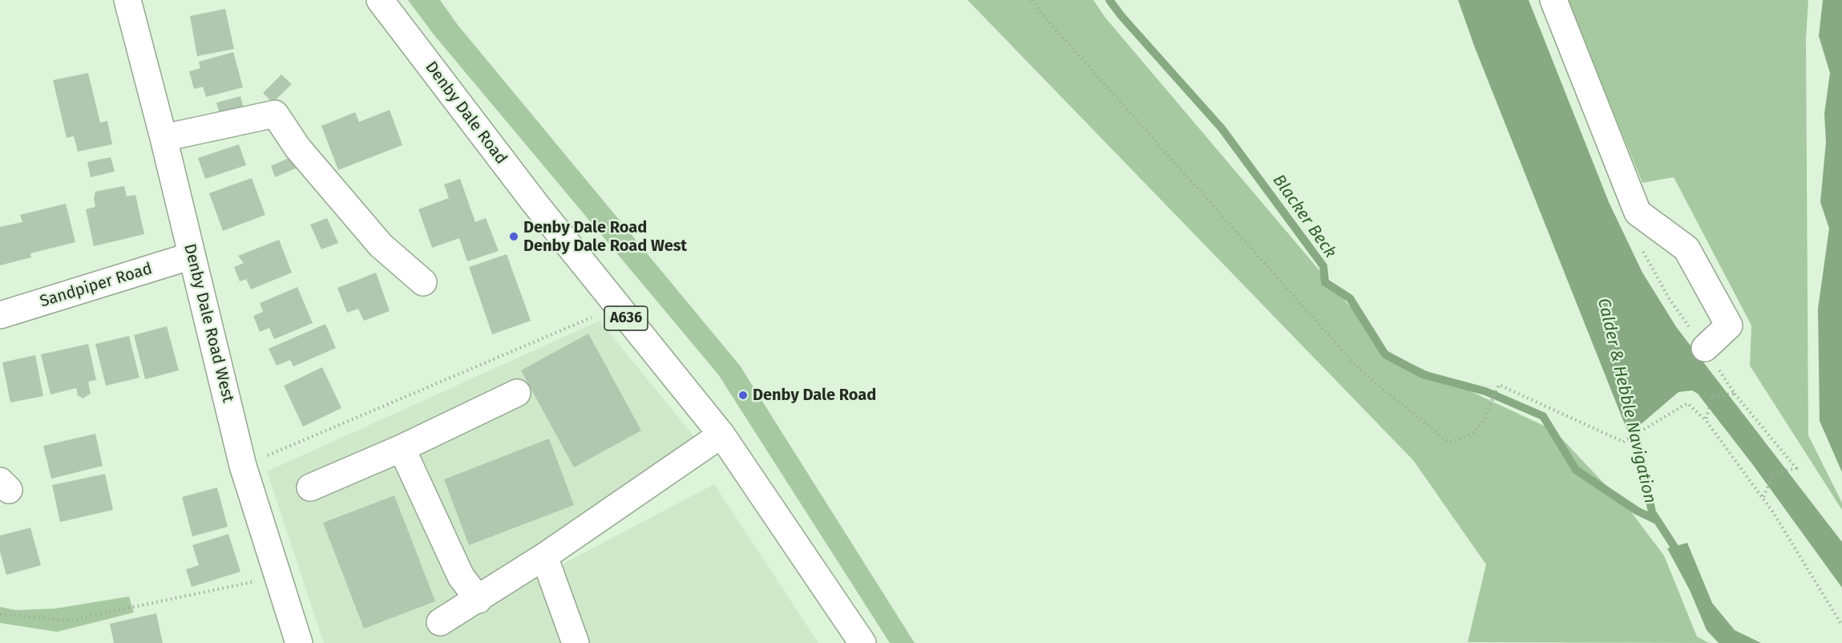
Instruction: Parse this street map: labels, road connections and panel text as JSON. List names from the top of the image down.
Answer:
{
  "streets": {
    "street": [
      "Denby Dale Road",
      "Sandpiper Road",
      "A636",
      "Denby Dale Road West"
    ]
  },
  "crossings": [
    ["Sandpiper Road", "Denby Dale Road West"]
  ],
  "water": ["Blacker Beck", "Calder & Hebble Navigation"],
  "places": ["Denby Dale Road Denby Dale Road West", "Denby Dale Road"]
}
